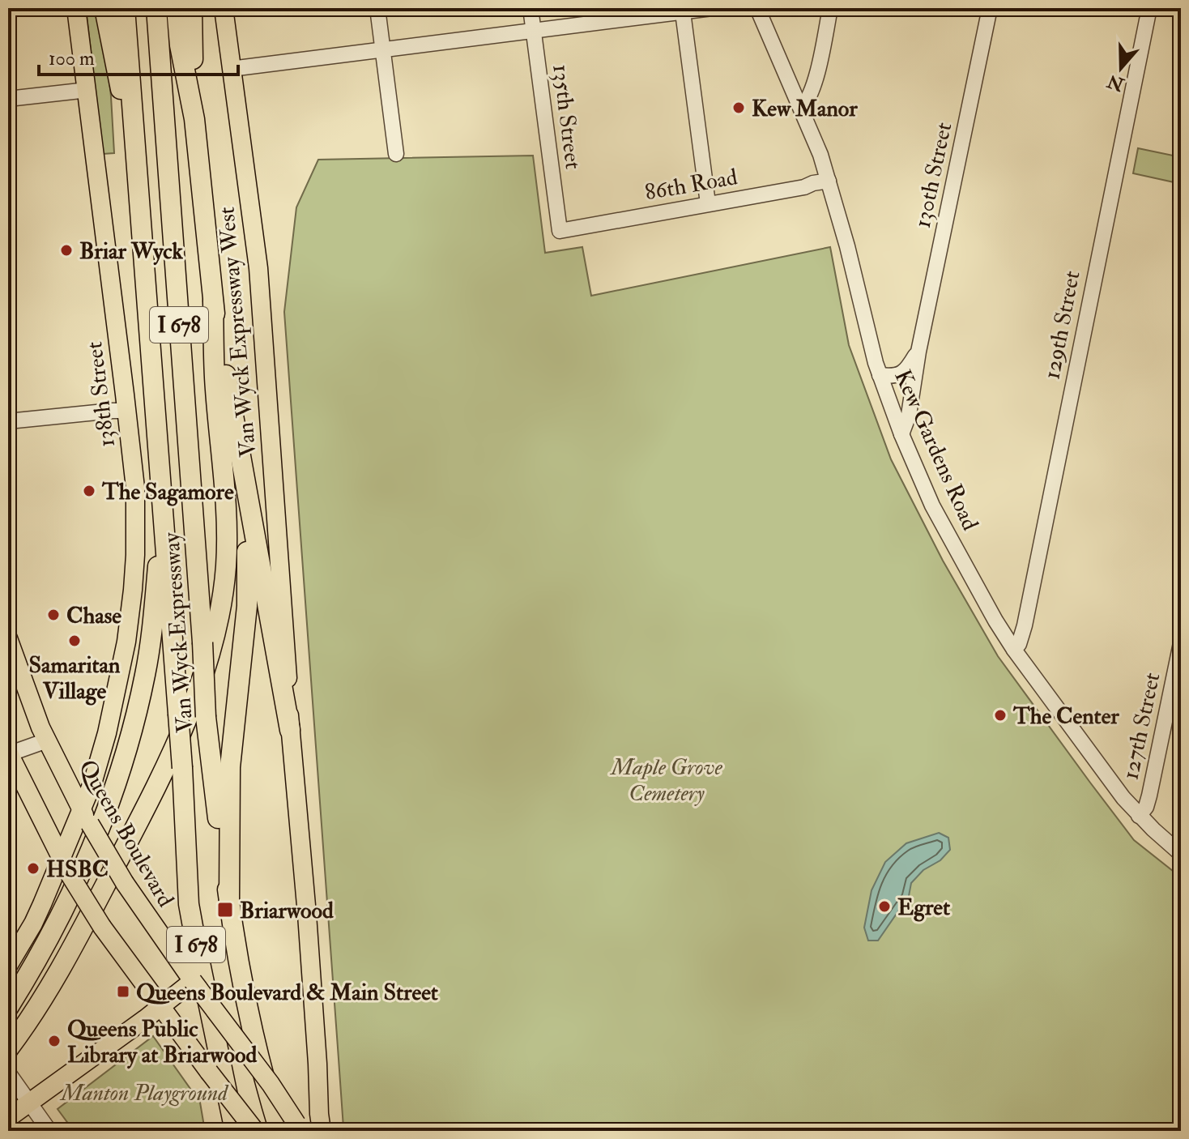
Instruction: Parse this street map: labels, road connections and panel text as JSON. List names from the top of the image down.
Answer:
{
  "streets": {
    "highway": ["I 678", "Van Wyck Expressway"],
    "main road": ["Van Wyck Expressway West", "138th Street", "Queens Boulevard"],
    "street": [
      "135th Street",
      "130th Street",
      "86th Road",
      "129th Street",
      "Kew Gardens Road",
      "127th Street"
    ]
  },
  "crossings": [
    ["135th Street", "86th Road"],
    ["130th Street", "Kew Gardens Road"],
    ["86th Road", "Kew Gardens Road"],
    ["129th Street", "Kew Gardens Road"],
    ["138th Street", "Queens Boulevard"],
    ["Kew Gardens Road", "127th Street"],
    ["Van Wyck Expressway", "Queens Boulevard"]
  ],
  "parks": ["Maple Grove Cemetery", "Manton Playground"],
  "places": {
    "other": [
      "Kew Manor",
      "Briar Wyck",
      "The Sagamore",
      "Chase",
      "Samaritan Village",
      "The Center",
      "HSBC",
      "Egret",
      "Queens Public Library at Briarwood"
    ],
    "transit": ["Briarwood", "Queens Boulevard & Main Street"]
  },
  "scale_bar": "100 m",
  "north": "bottom"
}
